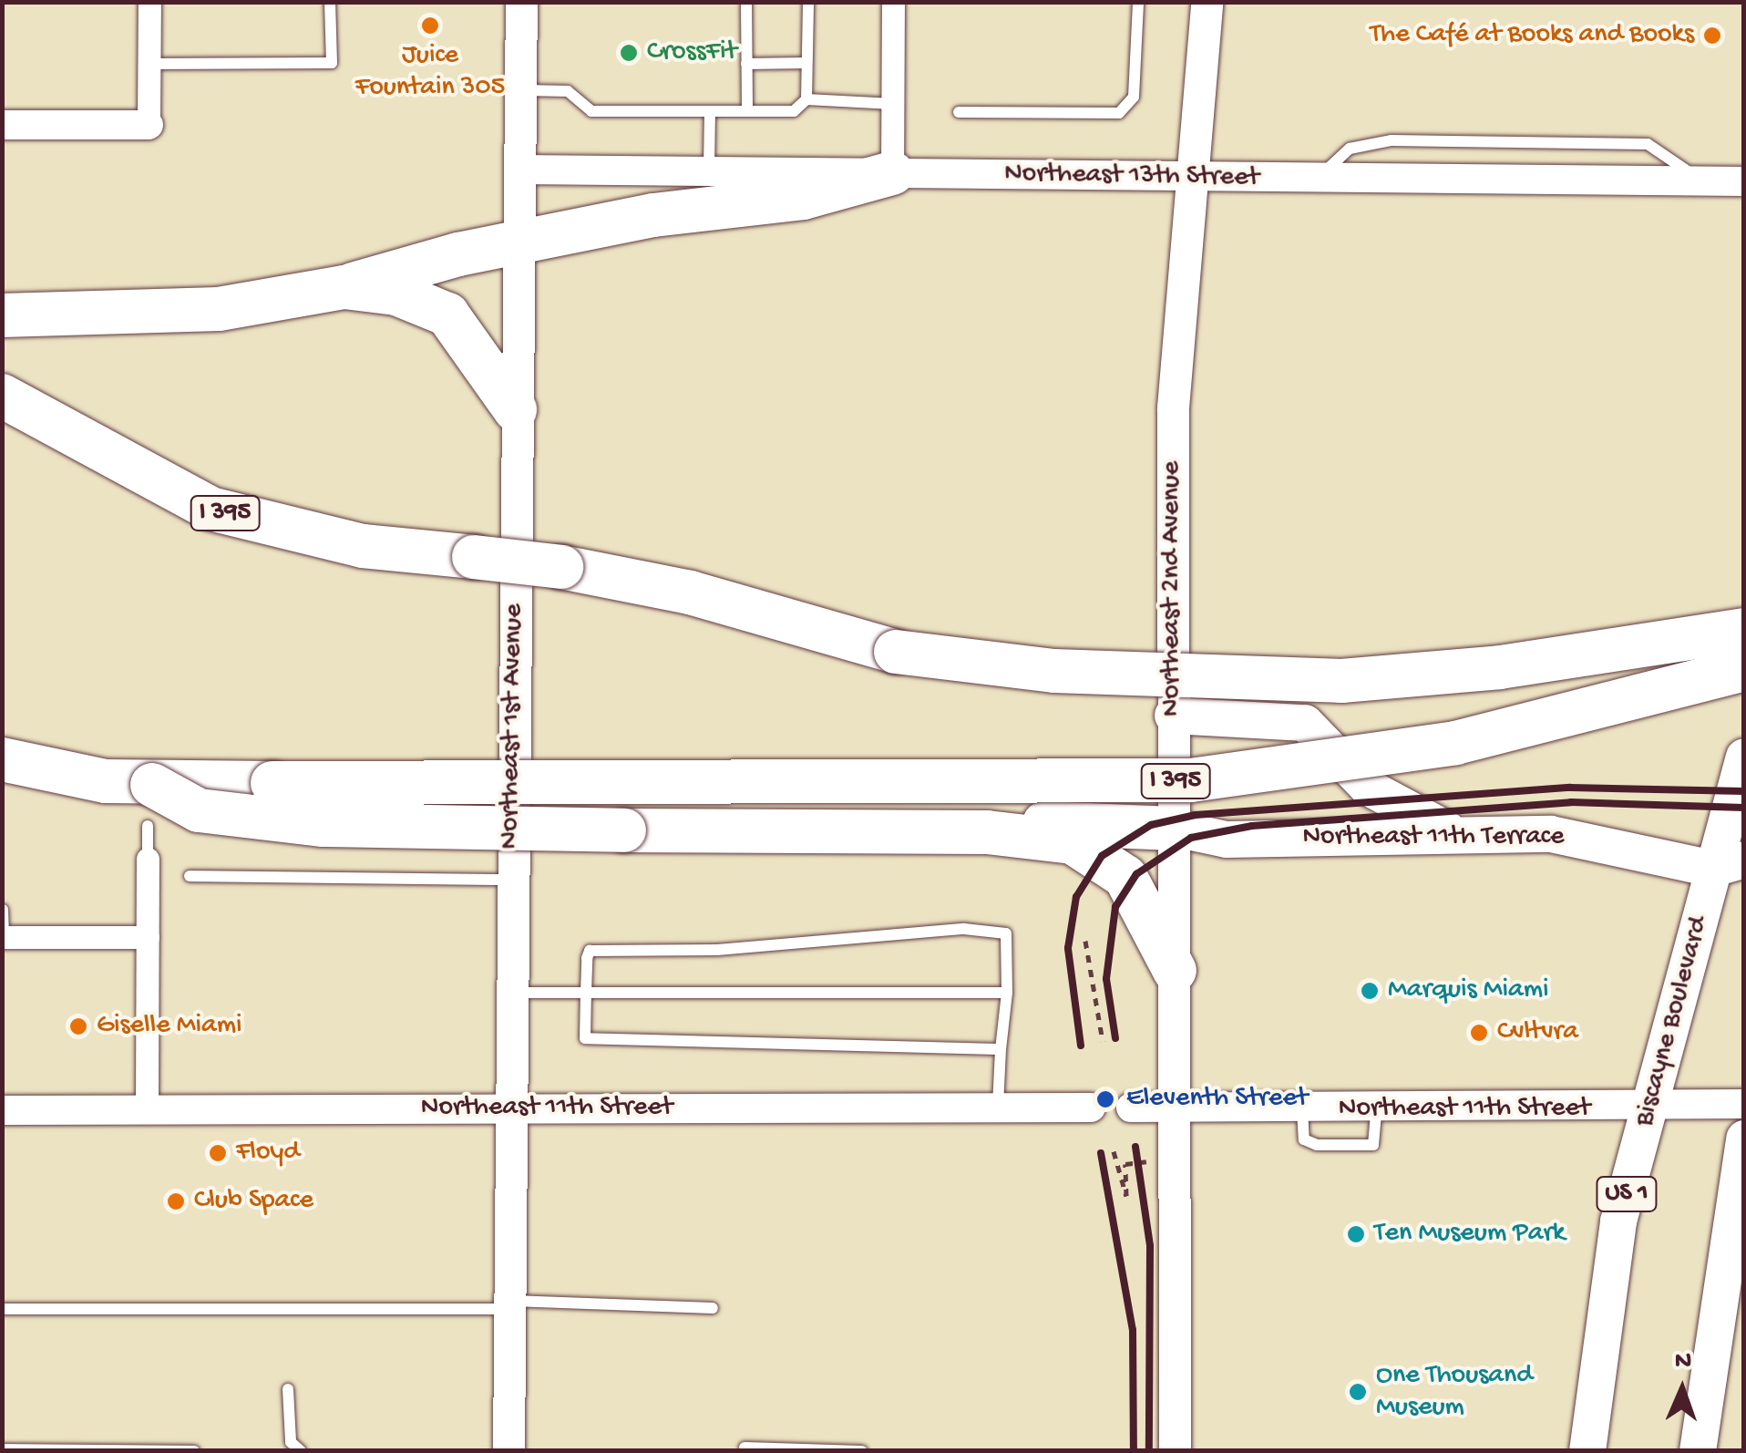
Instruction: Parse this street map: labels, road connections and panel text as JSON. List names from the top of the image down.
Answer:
{
  "streets": {
    "highway": ["I 395"],
    "main road": [
      "Northeast 2nd Avenue",
      "Northeast 1st Avenue",
      "Northeast 11th Terrace",
      "Biscayne Boulevard",
      "US 1"
    ],
    "street": ["Northeast 13th Street", "Northeast 11th Street"]
  },
  "crossings": [
    ["Northeast 13th Street", "Northeast 2nd Avenue"],
    ["Northeast 13th Street", "Northeast 1st Avenue"],
    ["Northeast 2nd Avenue", "Northeast 11th Terrace"],
    ["Northeast 2nd Avenue", "Northeast 11th Street"],
    ["Northeast 1st Avenue", "Northeast 11th Street"],
    ["Northeast 11th Terrace", "Biscayne Boulevard"],
    ["Biscayne Boulevard", "Northeast 11th Street"]
  ],
  "places": [
    "Juice Fountain 305",
    "The Café at Books and Books",
    "CrossFit",
    "Marquis Miami",
    "Giselle Miami",
    "Cvltvra",
    "Eleventh Street",
    "Floyd",
    "Club Space",
    "Ten Museum Park",
    "One Thousand Museum"
  ],
  "north": "top"
}
